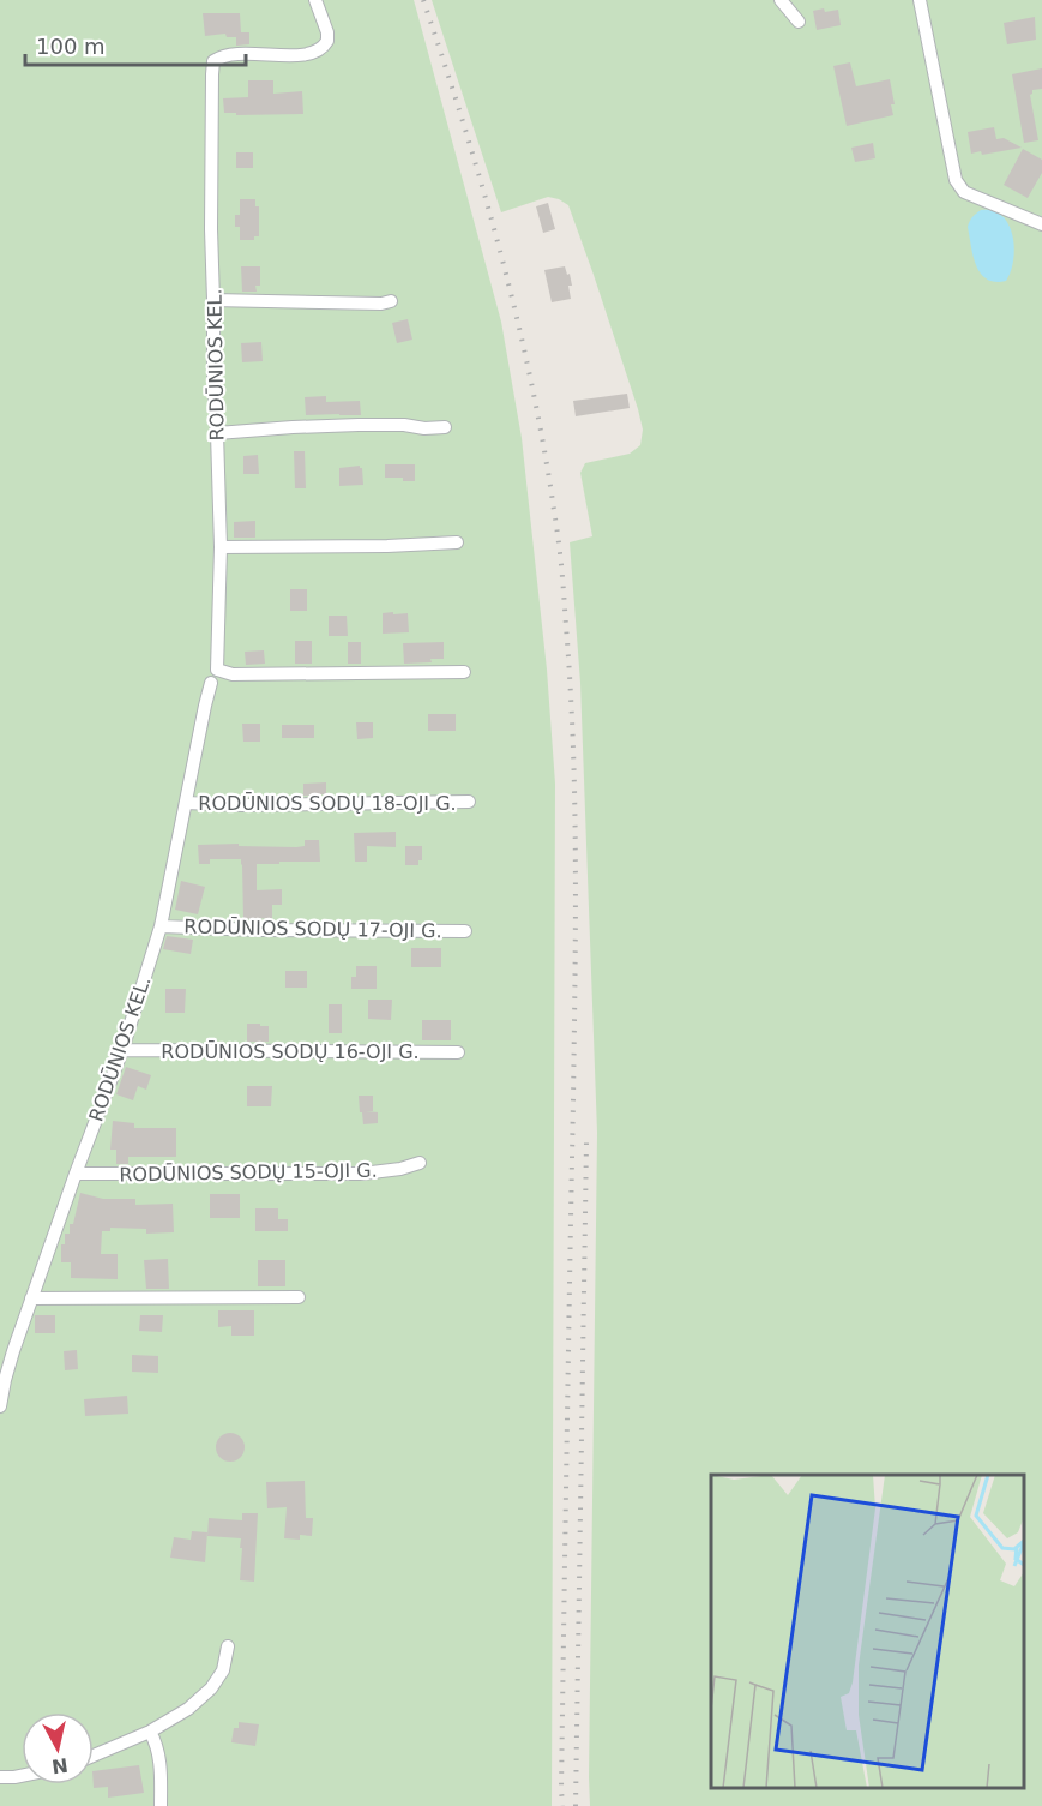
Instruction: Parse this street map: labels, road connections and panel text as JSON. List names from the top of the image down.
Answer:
{
  "streets": {
    "street": [
      "RODŪNIOS KEL.",
      "RODŪNIOS SODŲ 18-OJI G.",
      "RODŪNIOS SODŲ 17-OJI G.",
      "RODŪNIOS SODŲ 16-OJI G.",
      "RODŪNIOS SODŲ 15-OJI G."
    ]
  },
  "crossings": [
    ["RODŪNIOS KEL.", "RODŪNIOS SODŲ 18-OJI G."],
    ["RODŪNIOS KEL.", "RODŪNIOS SODŲ 17-OJI G."],
    ["RODŪNIOS KEL.", "RODŪNIOS SODŲ 16-OJI G."],
    ["RODŪNIOS KEL.", "RODŪNIOS SODŲ 15-OJI G."]
  ],
  "scale_bar": "100 m",
  "north": "bottom"
}
